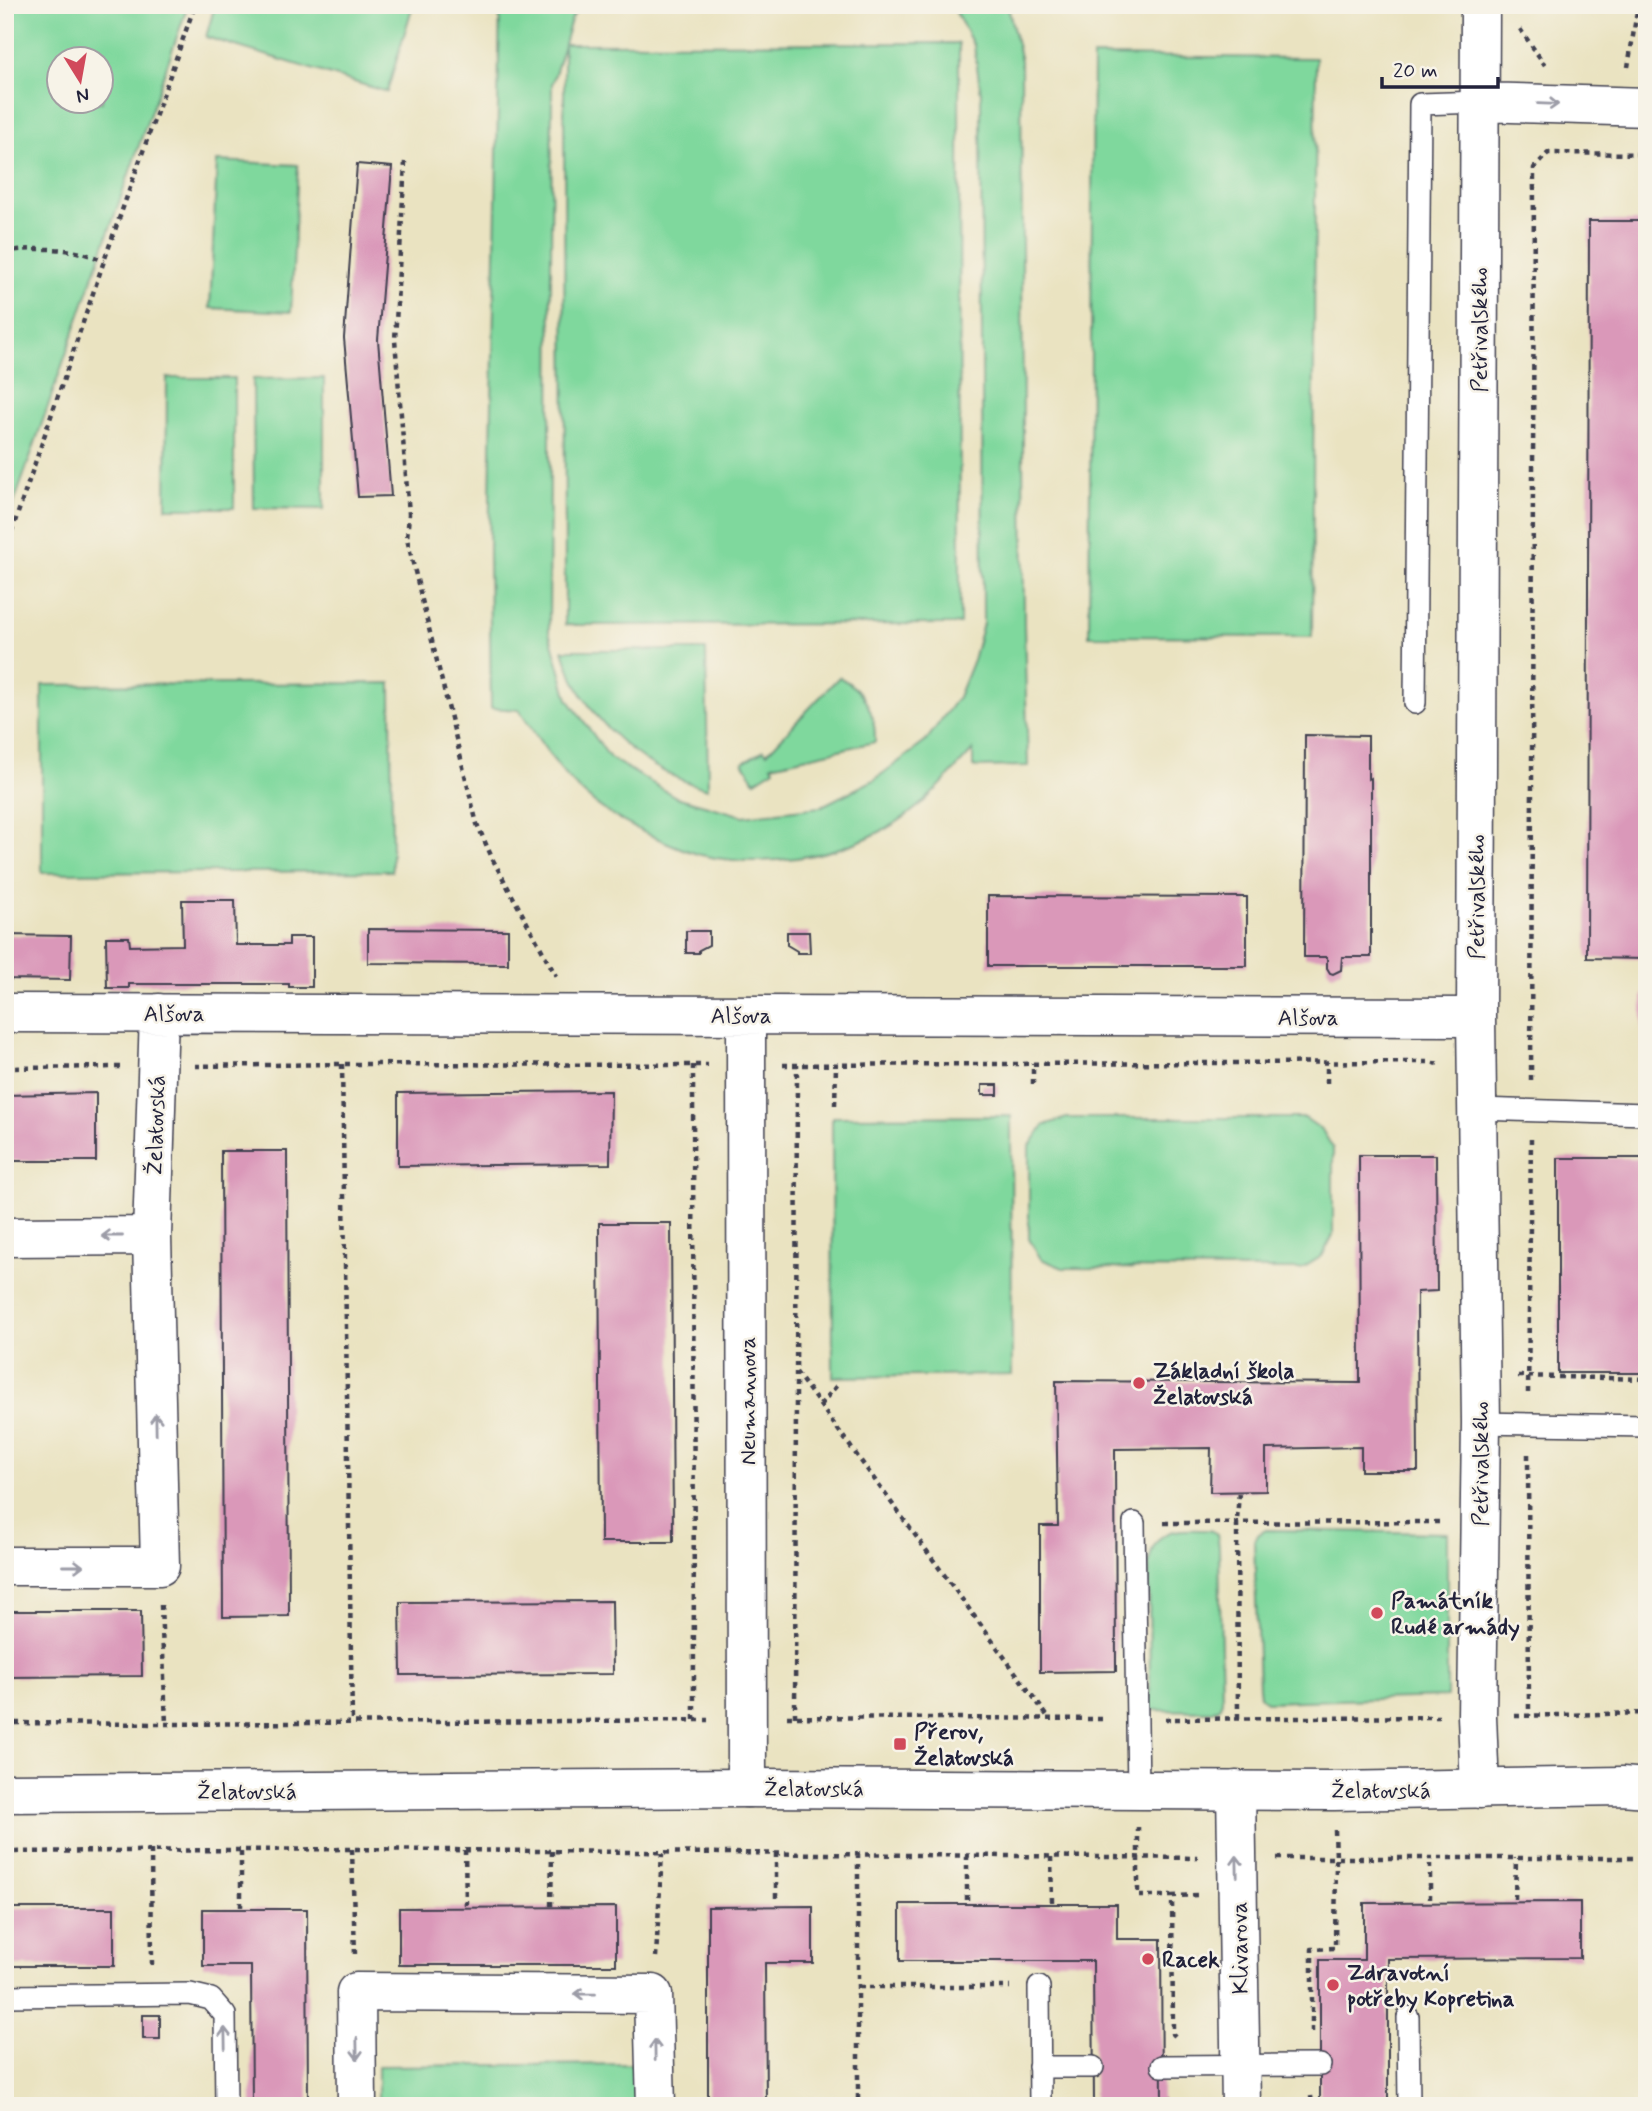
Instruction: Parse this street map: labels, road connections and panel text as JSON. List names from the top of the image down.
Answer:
{
  "streets": {
    "street": [
      "Petřivalského",
      "Alšova",
      "Želatovská",
      "Neumannova",
      "Klivarova"
    ]
  },
  "crossings": [
    ["Petřivalského", "Alšova"],
    ["Petřivalského", "Želatovská"],
    ["Alšova", "Želatovská"],
    ["Alšova", "Neumannova"],
    ["Želatovská", "Neumannova"],
    ["Želatovská", "Klivarova"]
  ],
  "one_way": ["Klivarova"],
  "places": {
    "other": [
      "Základní škola Želatovská",
      "Památník Rudé armády",
      "Racek",
      "Zdravotní potřeby Kopretina"
    ],
    "transit": ["Přerov, Želatovská"]
  },
  "scale_bar": "20 m",
  "north": "bottom"
}
